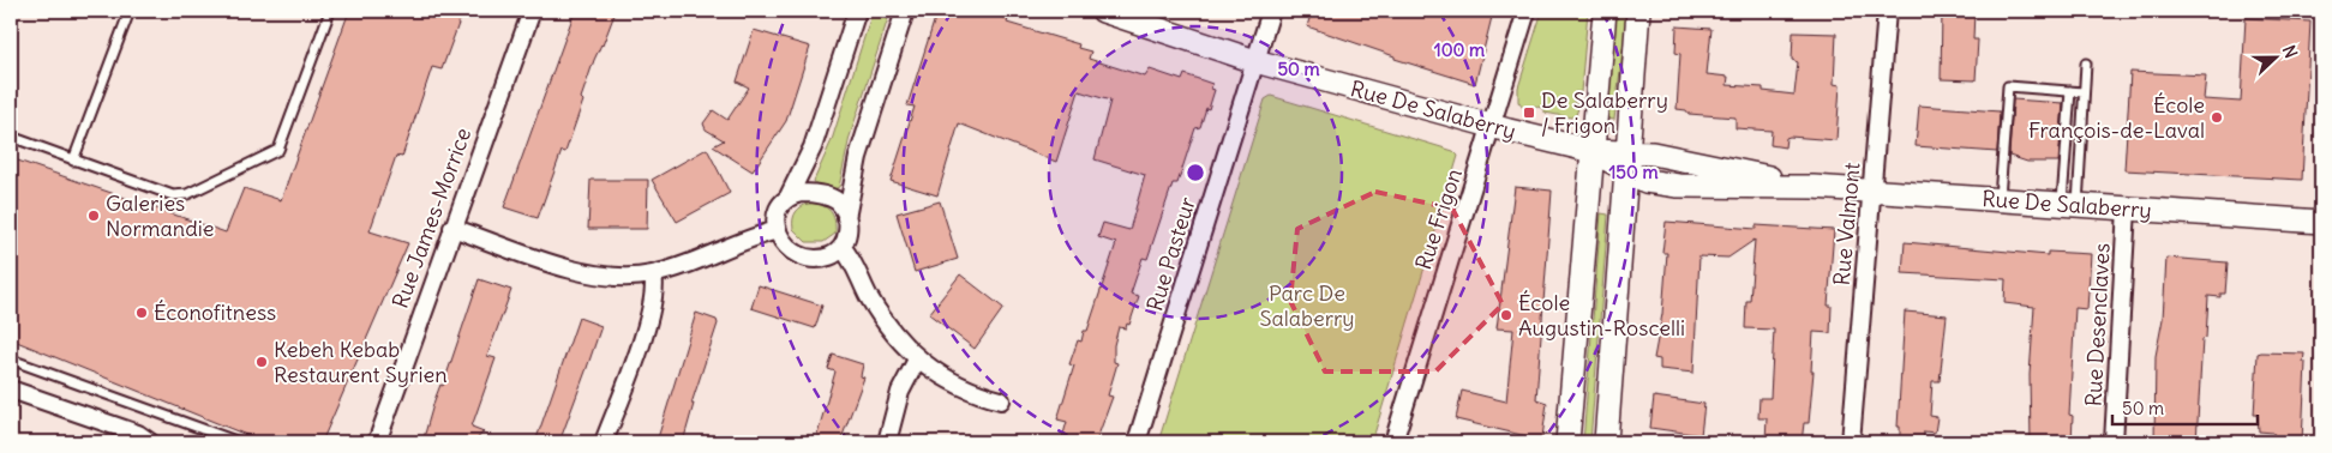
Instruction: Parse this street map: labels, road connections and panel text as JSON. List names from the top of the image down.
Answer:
{
  "streets": {
    "main road": ["Rue De Salaberry"],
    "street": [
      "Rue James-Morrice",
      "Rue Frigon",
      "Rue Valmont",
      "Rue Pasteur",
      "Rue Desenclaves"
    ]
  },
  "crossings": [
    ["Rue De Salaberry", "Rue Frigon"],
    ["Rue De Salaberry", "Rue Valmont"],
    ["Rue De Salaberry", "Rue Pasteur"],
    ["Rue De Salaberry", "Rue Desenclaves"]
  ],
  "parks": ["Parc De Salaberry"],
  "places": {
    "transit": ["De Salaberry / Frigon"],
    "other": [
      "École François-de-Laval",
      "Galeries Normandie",
      "Éconofitness",
      "École Augustin-Roscelli",
      "Kebeh Kebab Restaurent Syrien"
    ]
  },
  "scale_bar": "50 m",
  "north": "right",
  "rings": ["100 m", "50 m", "150 m"]
}
